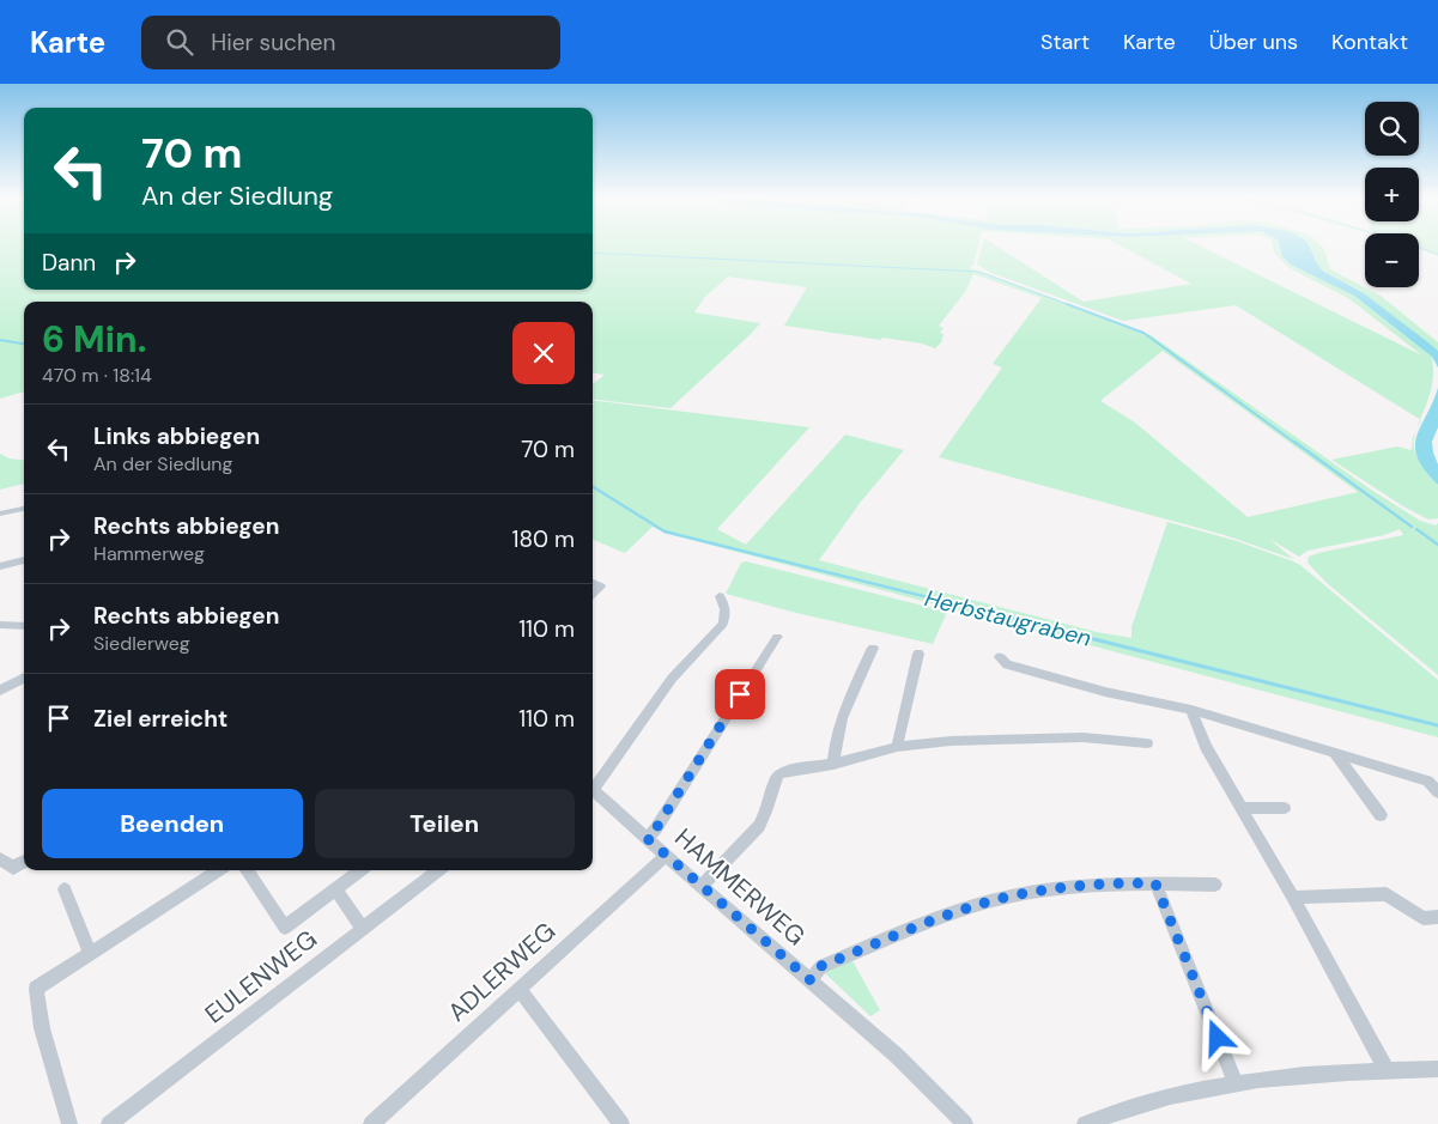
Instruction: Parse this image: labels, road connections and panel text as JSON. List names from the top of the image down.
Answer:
{
  "streets": {
    "street": ["HAMMERWEG", "ADLERWEG", "EULENWEG"]
  },
  "crossings": [
    ["HAMMERWEG", "ADLERWEG"]
  ],
  "water": ["Herbstaugraben"],
  "page": {
    "header": "Karte",
    "search": "Hier suchen",
    "nav": [
      "Start",
      "Karte",
      "Über uns",
      "Kontakt"
    ],
    "map_buttons": ["+", "−"],
    "turn": ["70 m", "An der Siedlung"],
    "then": "Dann",
    "heading": ["6 Min.", "470 m · 18:14"],
    "list": [
      {
        "name": "Links abbiegen",
        "note": "An der Siedlung",
        "value": "70 m"
      },
      {
        "name": "Rechts abbiegen",
        "note": "Hammerweg",
        "value": "180 m"
      },
      {
        "name": "Rechts abbiegen",
        "note": "Siedlerweg",
        "value": "110 m"
      },
      {
        "name": "Ziel erreicht",
        "value": "110 m"
      }
    ],
    "buttons": ["Beenden", "Teilen"]
  }
}
